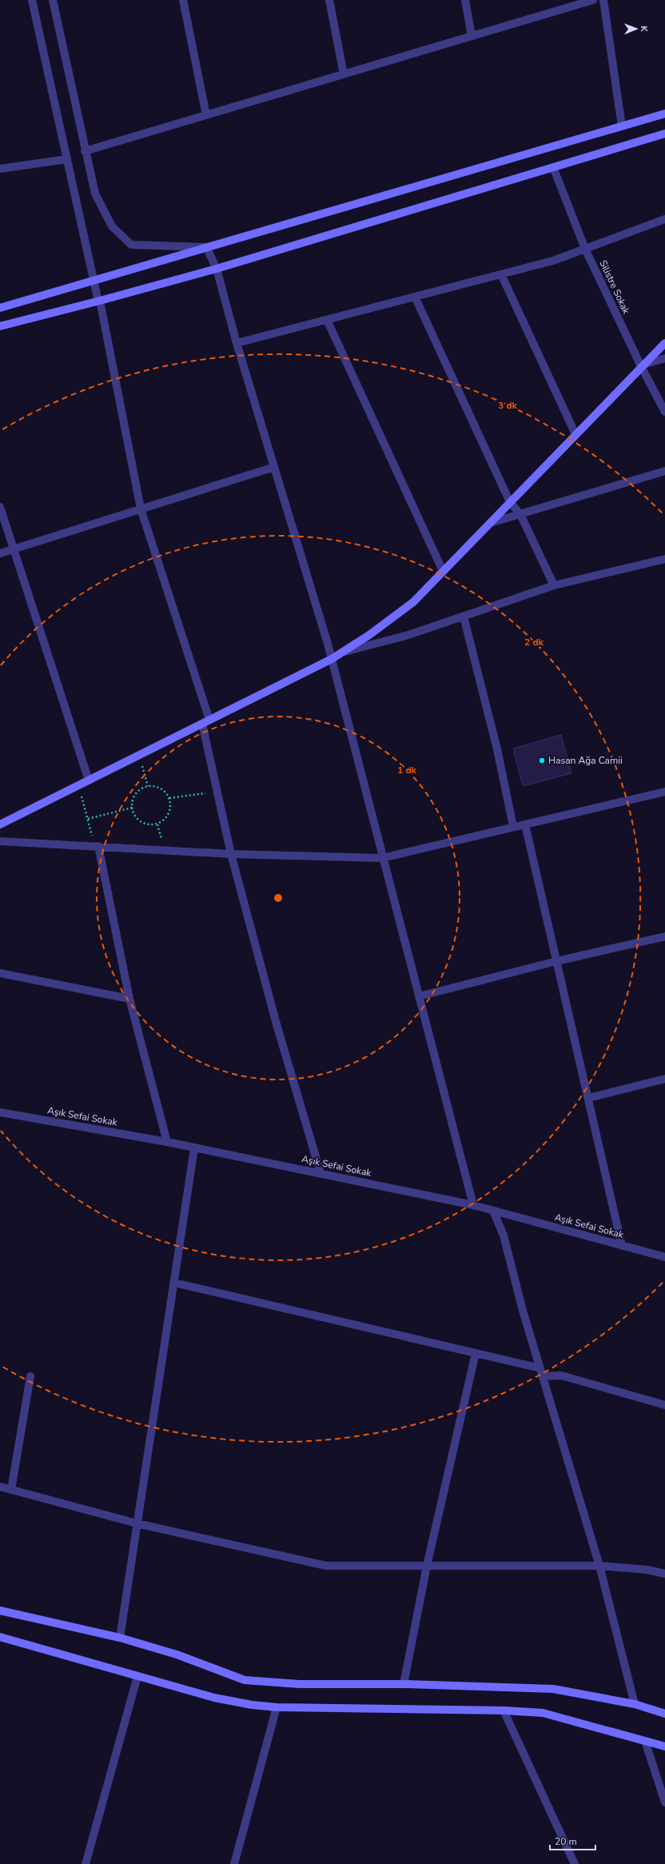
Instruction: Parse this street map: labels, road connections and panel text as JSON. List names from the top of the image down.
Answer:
{
  "streets": {
    "street": ["Silistre Sokak", "Aşık Sefai Sokak"]
  },
  "places": ["Hasan Ağa Camii"],
  "scale_bar": "20 m",
  "north": "right",
  "rings": ["3 dk", "2 dk", "1 dk"]
}
